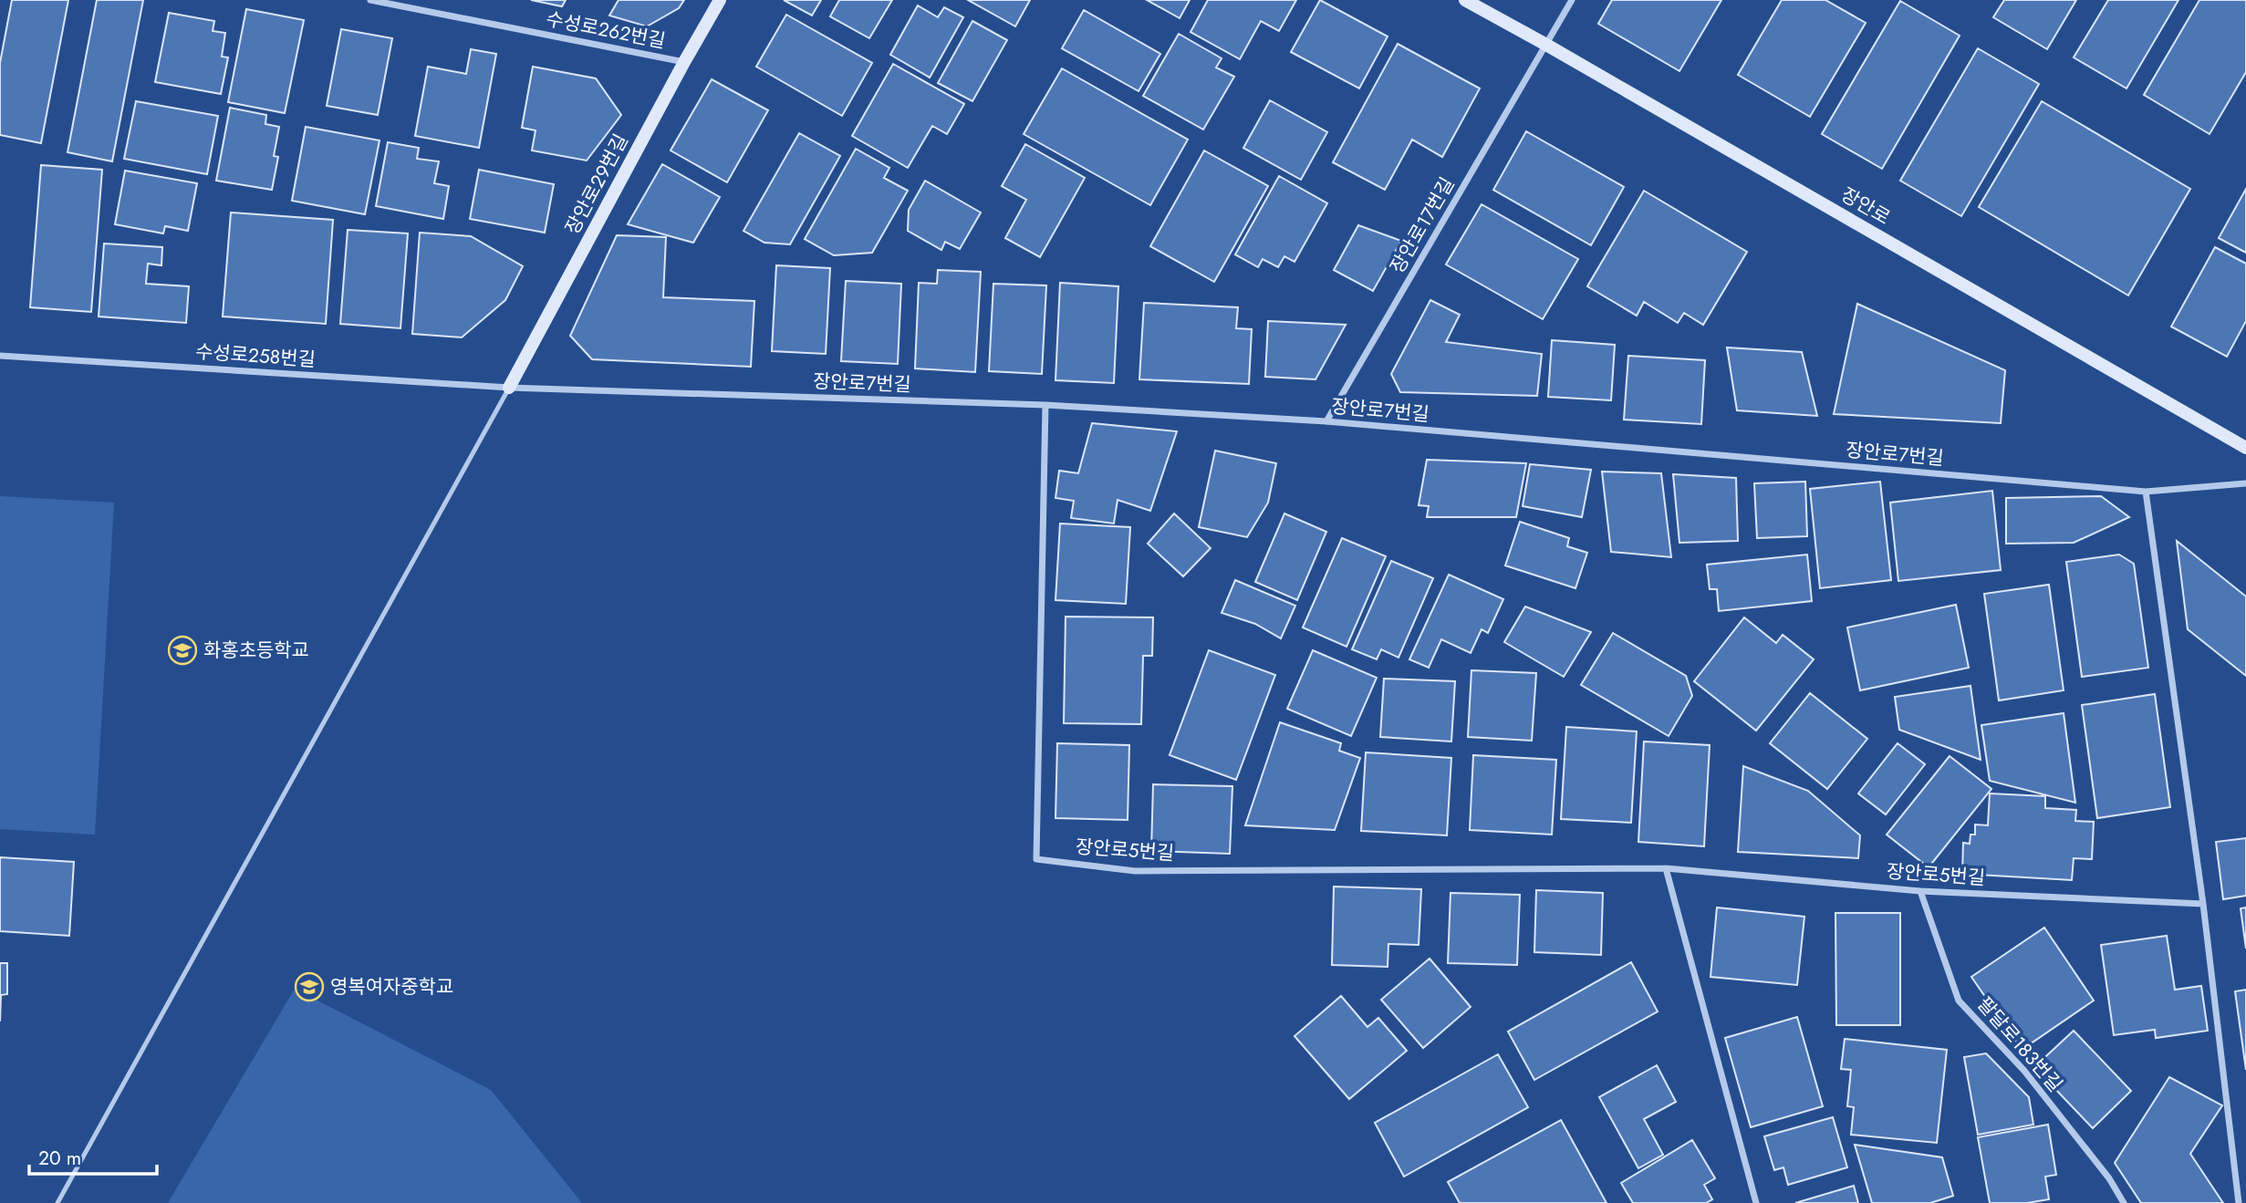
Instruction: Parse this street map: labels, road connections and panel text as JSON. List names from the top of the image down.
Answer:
{
  "streets": {
    "main road": ["장안로29번길", "장안로"],
    "street": [
      "수성로262번길",
      "장안로17번길",
      "수성로258번길",
      "장안로7번길",
      "장안로5번길",
      "팔달로183번길"
    ]
  },
  "crossings": [
    ["수성로262번길", "장안로29번길"],
    ["장안로29번길", "수성로258번길"],
    ["장안로29번길", "장안로7번길"],
    ["장안로", "장안로17번길"],
    ["장안로17번길", "장안로7번길"],
    ["수성로258번길", "장안로7번길"],
    ["장안로7번길", "장안로5번길"],
    ["장안로5번길", "팔달로183번길"]
  ],
  "places": {
    "school or university": ["화홍초등학교", "영복여자중학교"]
  },
  "scale_bar": "20 m"
}
